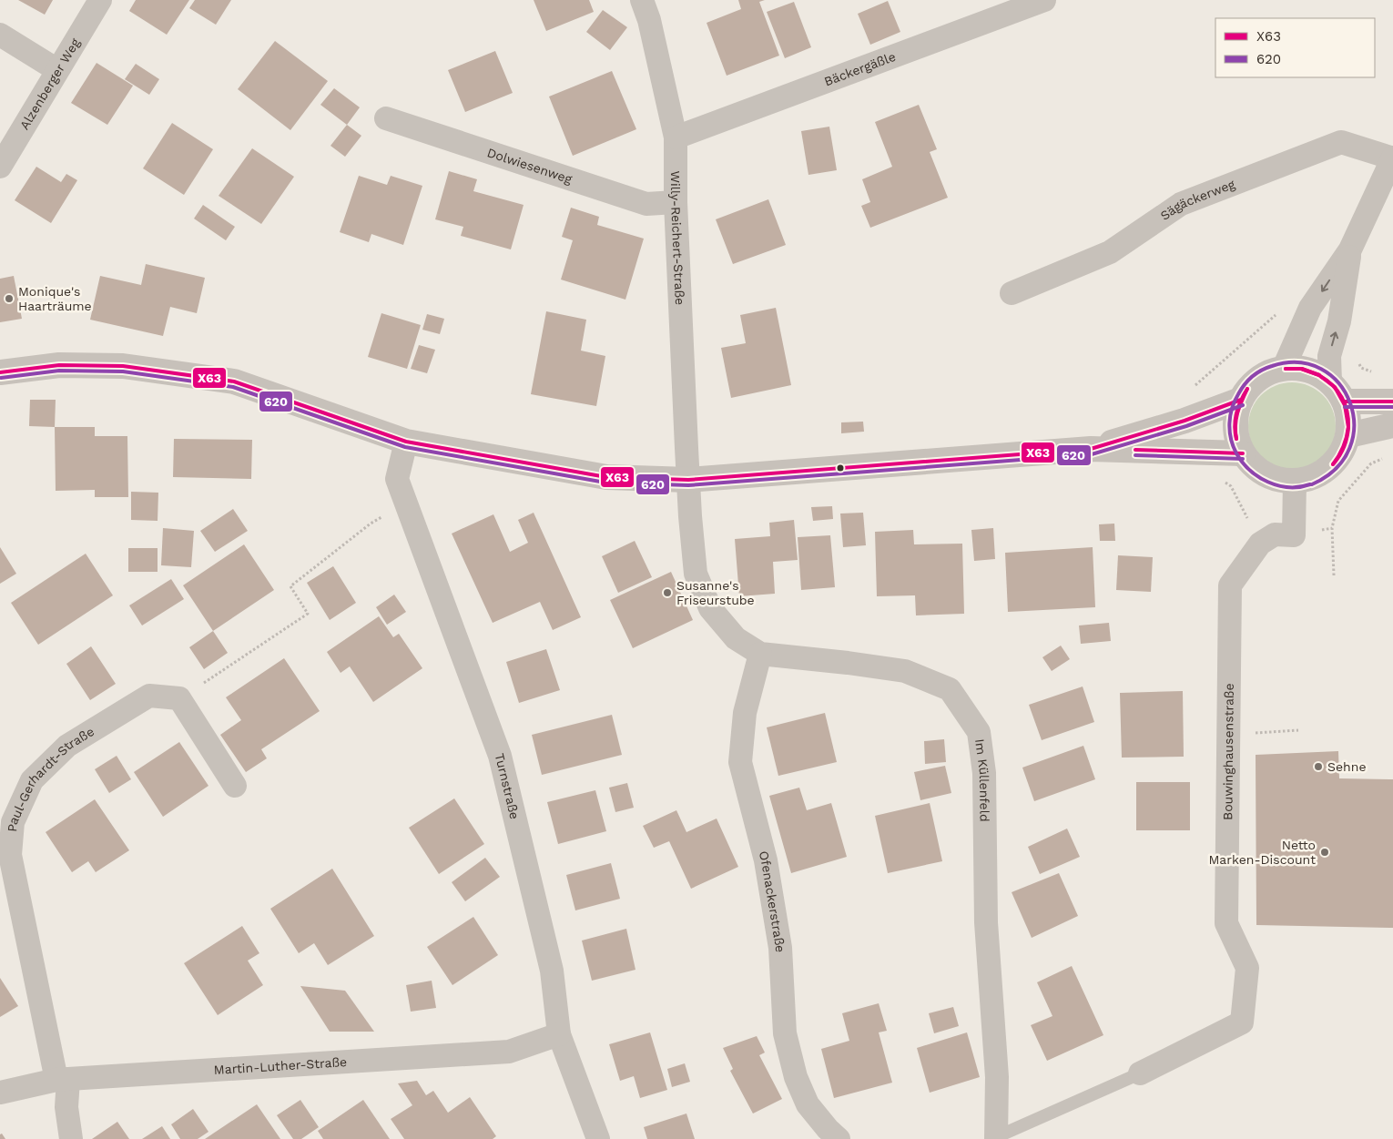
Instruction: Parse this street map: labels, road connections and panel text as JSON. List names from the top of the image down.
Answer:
{
  "streets": {
    "street": [
      "Bäckergäßle",
      "Alzenberger Weg",
      "Dolwiesenweg",
      "Sägäckerweg",
      "Willy-Reichert-Straße",
      "Bouwinghausenstraße",
      "Im Küllenfeld",
      "Paul-Gerhardt-Straße",
      "Turnstraße",
      "Ofenackerstraße",
      "Martin-Luther-Straße"
    ]
  },
  "crossings": [
    ["Bäckergäßle", "Willy-Reichert-Straße"],
    ["Dolwiesenweg", "Willy-Reichert-Straße"],
    ["Willy-Reichert-Straße", "Im Küllenfeld"],
    ["Im Küllenfeld", "Ofenackerstraße"],
    ["Paul-Gerhardt-Straße", "Martin-Luther-Straße"],
    ["Turnstraße", "Martin-Luther-Straße"]
  ],
  "places": [
    "Monique's Haarträume",
    "Susanne's Friseurstube",
    "Sehne",
    "Netto Marken-Discount"
  ],
  "lines": ["transit line 620", "transit line X63"],
  "legend": ["X63", "620"]
}
